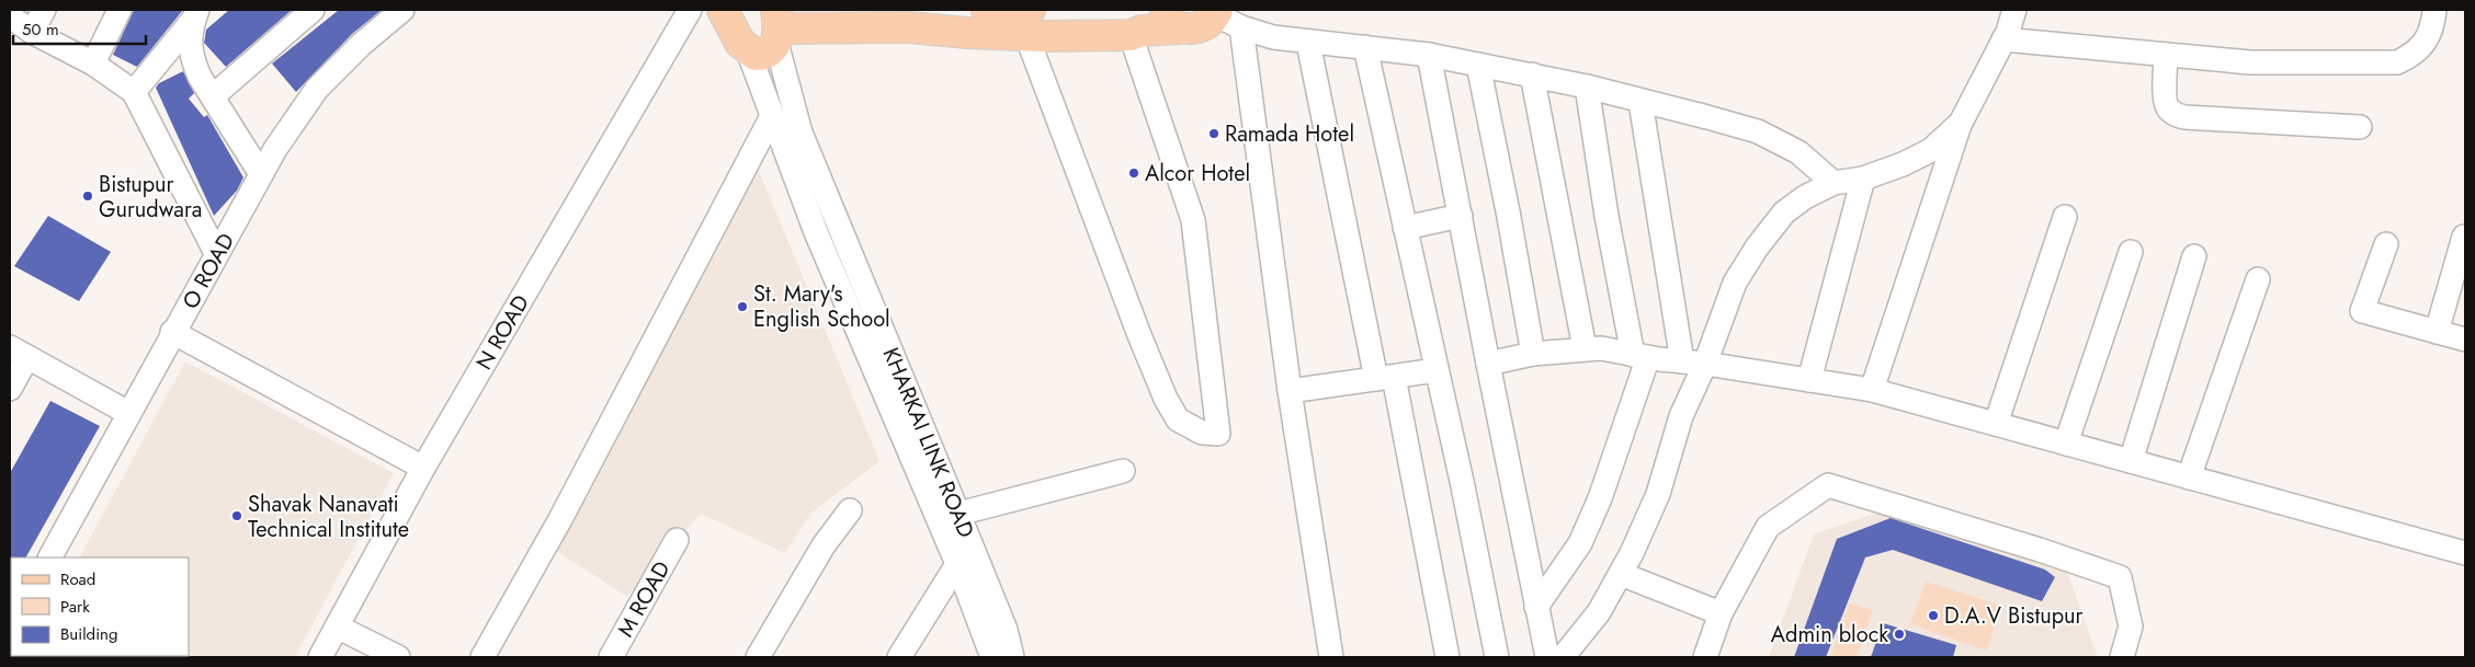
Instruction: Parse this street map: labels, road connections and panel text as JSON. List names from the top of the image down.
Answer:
{
  "streets": {
    "street": [
      "O ROAD",
      "N ROAD",
      "KHARKAI LINK ROAD",
      "M ROAD"
    ]
  },
  "places": [
    "Ramada Hotel",
    "Alcor Hotel",
    "Bistupur Gurudwara",
    "St. Mary's English School",
    "Shavak Nanavati Technical Institute",
    "D.A.V Bistupur",
    "Admin block"
  ],
  "legend": ["Road", "Park", "Building"],
  "scale_bar": "50 m"
}
